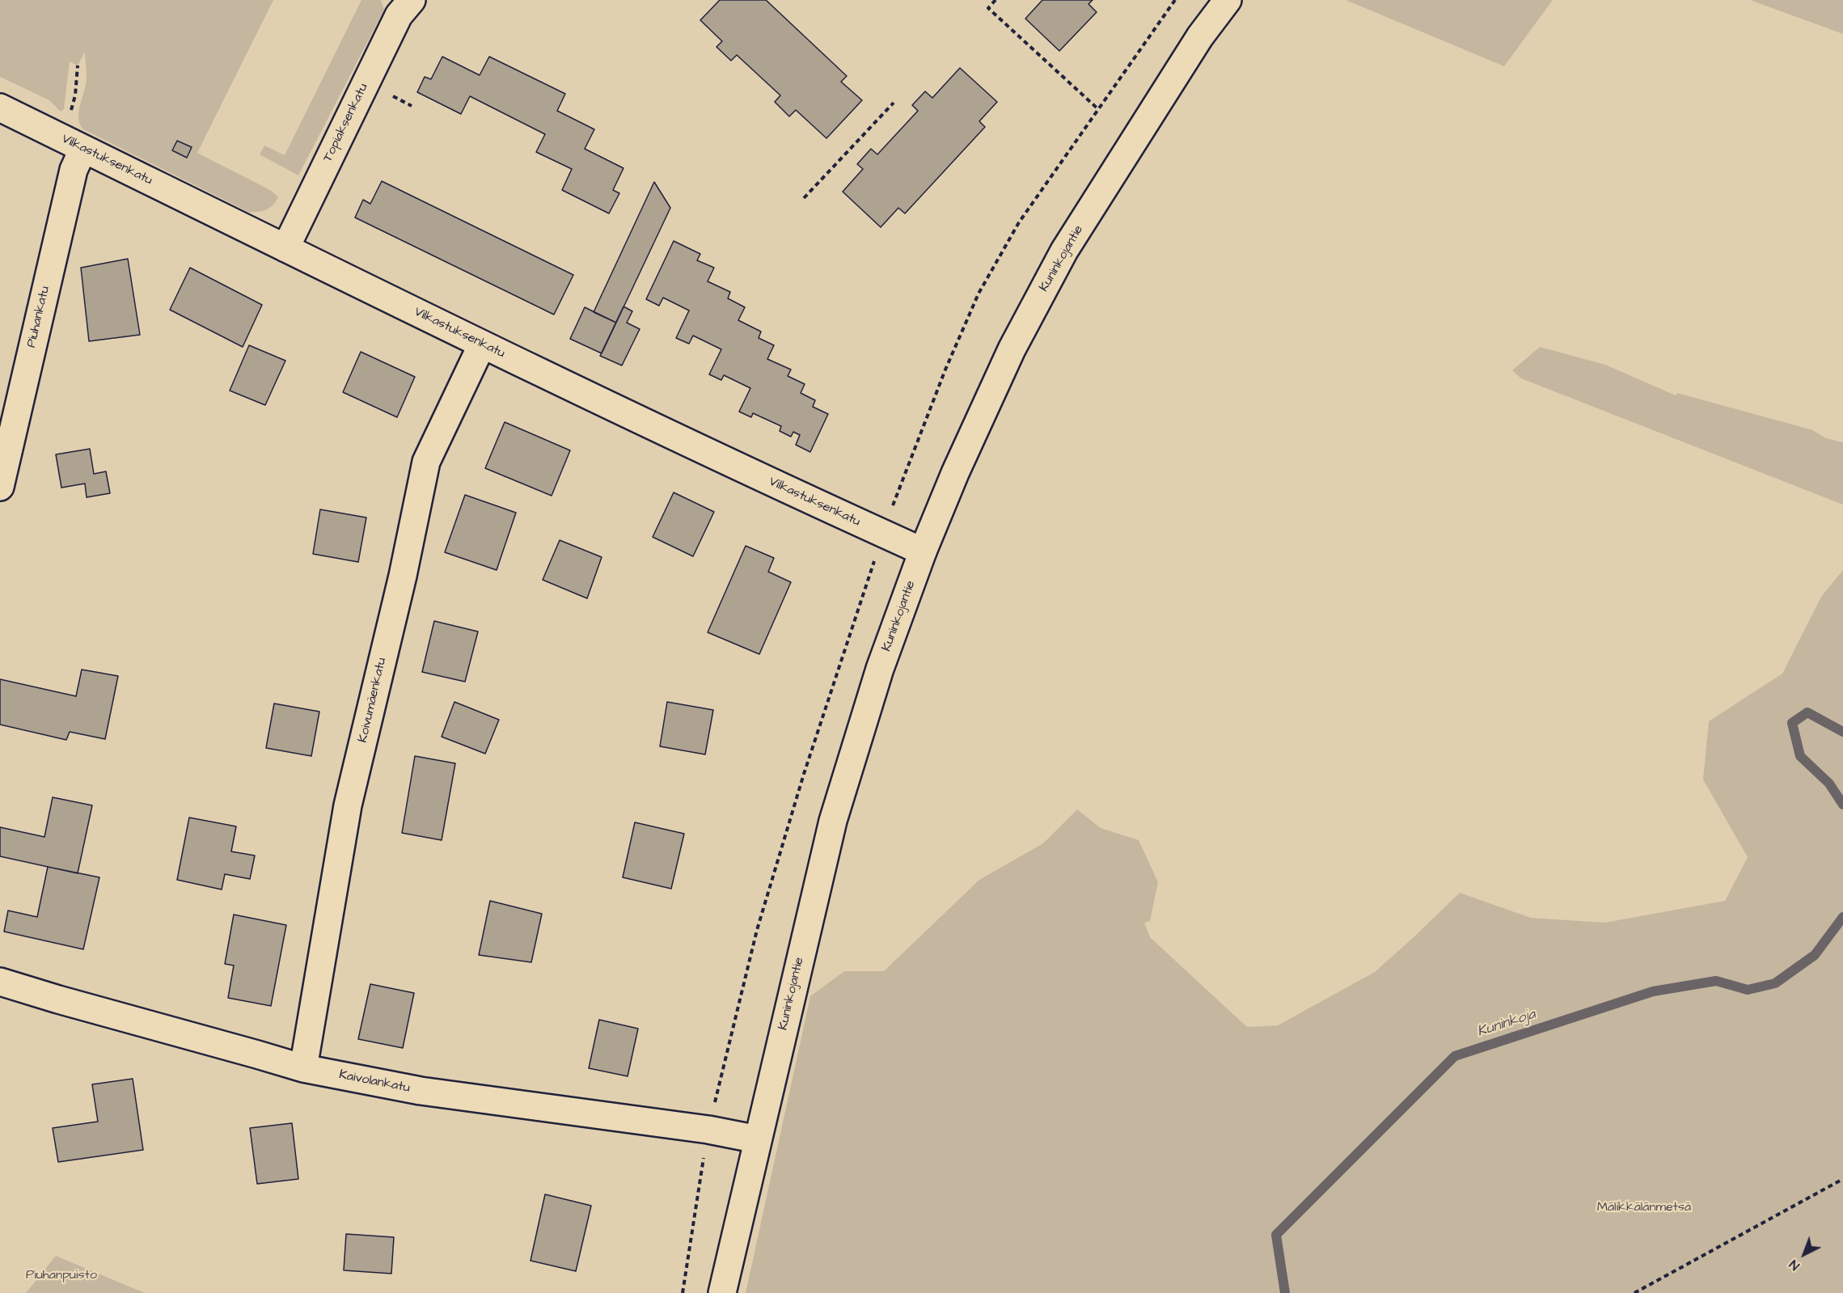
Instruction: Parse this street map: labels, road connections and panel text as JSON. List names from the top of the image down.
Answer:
{
  "streets": {
    "street": [
      "Topiaksenkatu",
      "Vilkastuksenkatu",
      "Kuninkojantie",
      "Piuhankatu",
      "Koivumäenkatu",
      "Kaivolankatu"
    ]
  },
  "crossings": [
    ["Topiaksenkatu", "Vilkastuksenkatu"],
    ["Vilkastuksenkatu", "Kuninkojantie"],
    ["Vilkastuksenkatu", "Piuhankatu"],
    ["Vilkastuksenkatu", "Koivumäenkatu"],
    ["Kuninkojantie", "Kaivolankatu"],
    ["Koivumäenkatu", "Kaivolankatu"]
  ],
  "water": ["Kuninkoja"],
  "parks": ["Mälikkälänmetsä", "Piuhanpuisto"],
  "north": "bottom left"
}
